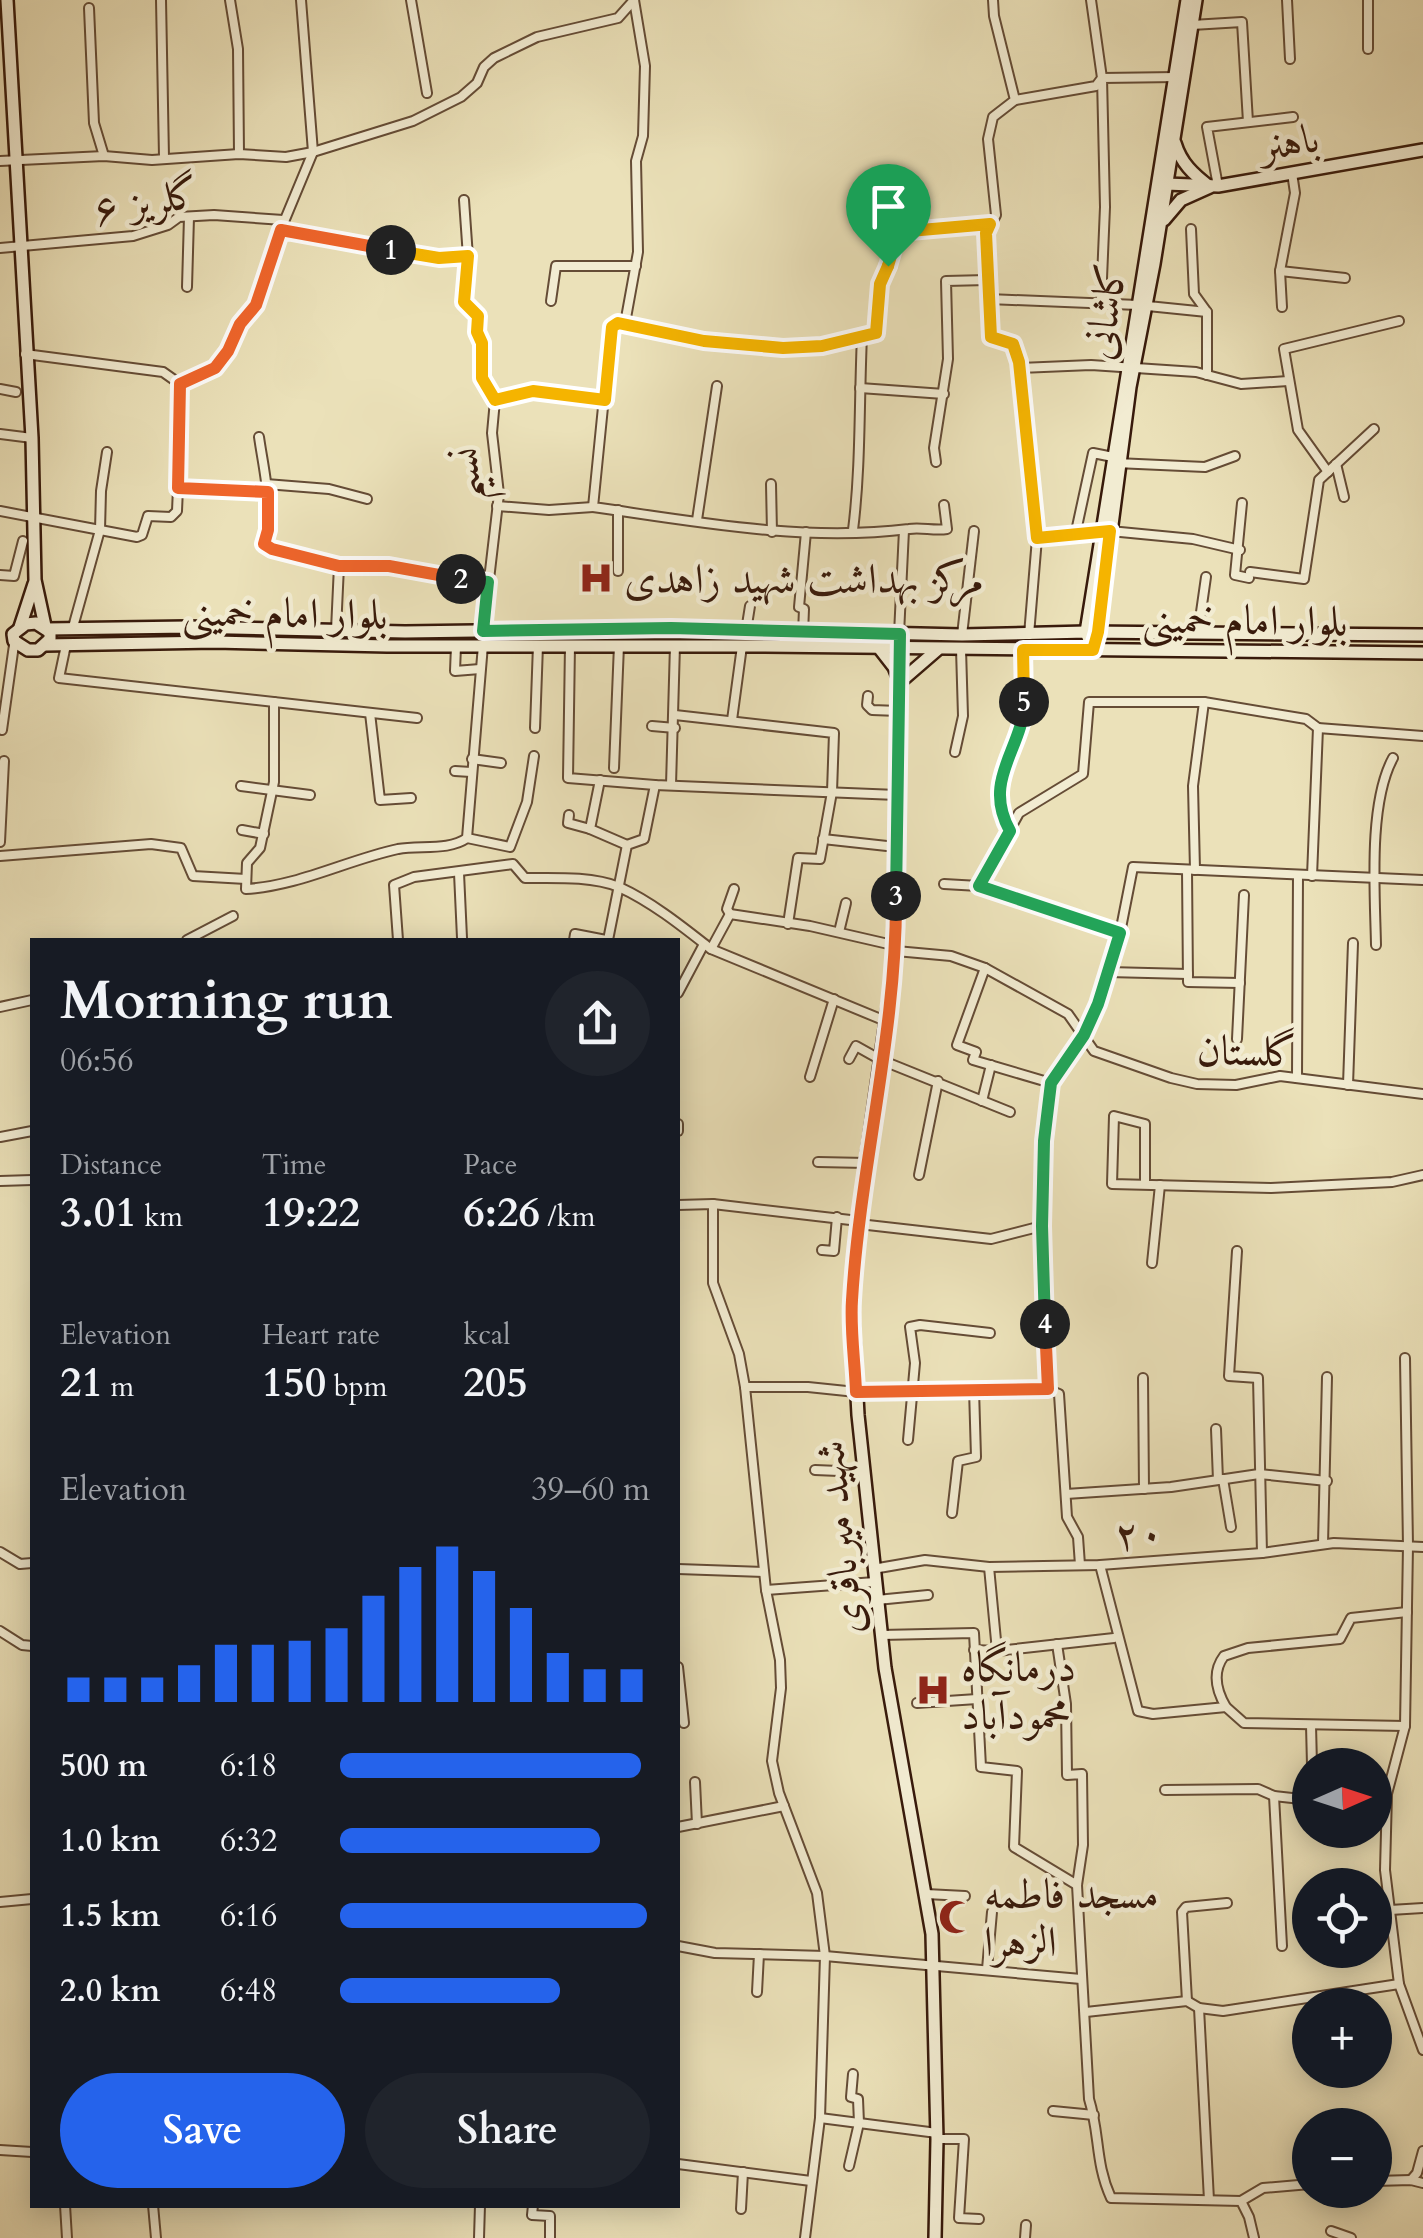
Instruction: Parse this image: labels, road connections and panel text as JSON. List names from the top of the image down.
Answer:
{
  "streets": {
    "main road": [
      "باهنر",
      "کاشانی",
      "بلوار امام خمینی",
      "شهید میرباقری"
    ],
    "street": [
      "گلریز ۶",
      "نسیم",
      "گلستان",
      "۲۰"
    ]
  },
  "crossings": [
    ["باهنر", "کاشانی"],
    ["گلریز ۶", "نسیم"],
    ["کاشانی", "بلوار امام خمینی"],
    ["نسیم", "بلوار امام خمینی"],
    ["بلوار امام خمینی", "شهید میرباقری"],
    ["گلستان", "شهید میرباقری"],
    ["۲۰", "شهید میرباقری"]
  ],
  "places": {
    "hospital": ["مرکز بهداشت شهید زاهدی", "درمانگاه محمودآباد"],
    "mosque": ["مسجد فاطمه الزهرا"]
  },
  "north": "right",
  "page": {
    "pins": [
      "1",
      "2",
      "5",
      "3",
      "4"
    ],
    "heading": ["Morning run", "06:56"],
    "stats": [
      ["Distance", "3.01 km"],
      ["Time", "19:22"],
      ["Pace", "6:26 /km"],
      ["Elevation", "21 m"],
      ["Heart rate", "150 bpm"],
      ["kcal", "205"]
    ],
    "chart": ["Elevation", "39–60 m"],
    "list": [
      {
        "name": "500 m",
        "note": "6:18"
      },
      {
        "name": "1.0 km",
        "note": "6:32"
      },
      {
        "name": "1.5 km",
        "note": "6:16"
      },
      {
        "name": "2.0 km",
        "note": "6:48"
      }
    ],
    "map_buttons": ["+", "−"],
    "buttons": ["Save", "Share"]
  }
}
